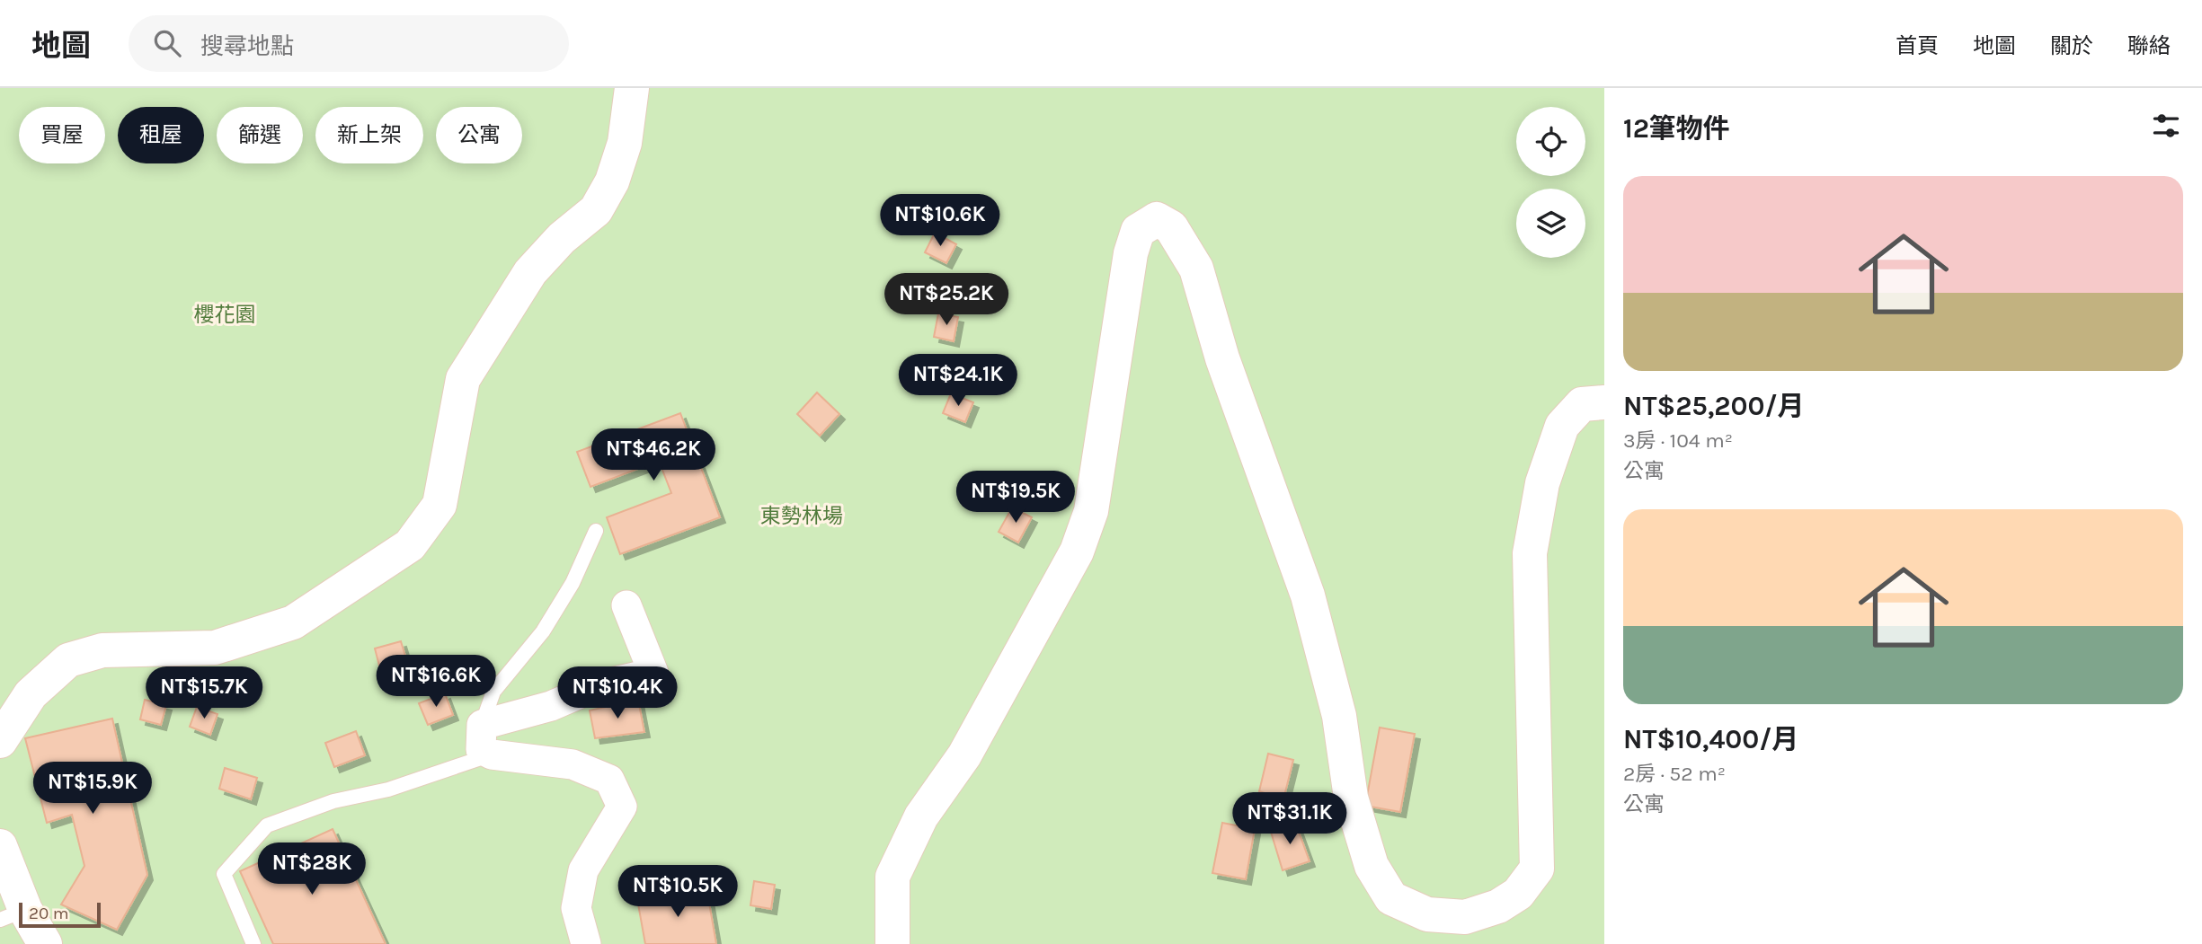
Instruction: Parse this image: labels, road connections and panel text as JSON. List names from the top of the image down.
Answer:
{
  "parks": ["櫻花園", "東勢林場"],
  "scale_bar": "20 m",
  "page": {
    "header": "地圖",
    "search": "搜尋地點",
    "nav": [
      "首頁",
      "地圖",
      "關於",
      "聯絡"
    ],
    "heading": "12筆物件",
    "chip": [
      "買屋",
      "租屋",
      "篩選",
      "新上架",
      "公寓"
    ],
    "list": [
      {
        "name": "NT$25,200/月",
        "note": "3房 · 104 m² · 公寓"
      },
      {
        "name": "NT$10,400/月",
        "note": "2房 · 52 m² · 公寓"
      }
    ],
    "price": [
      "NT$10.6K",
      "NT$25.2K",
      "NT$24.1K",
      "NT$46.2K",
      "NT$19.5K",
      "NT$16.6K",
      "NT$15.7K",
      "NT$10.4K",
      "NT$15.9K",
      "NT$31.1K",
      "NT$28K",
      "NT$10.5K"
    ],
    "scale": "20 m"
  }
}
